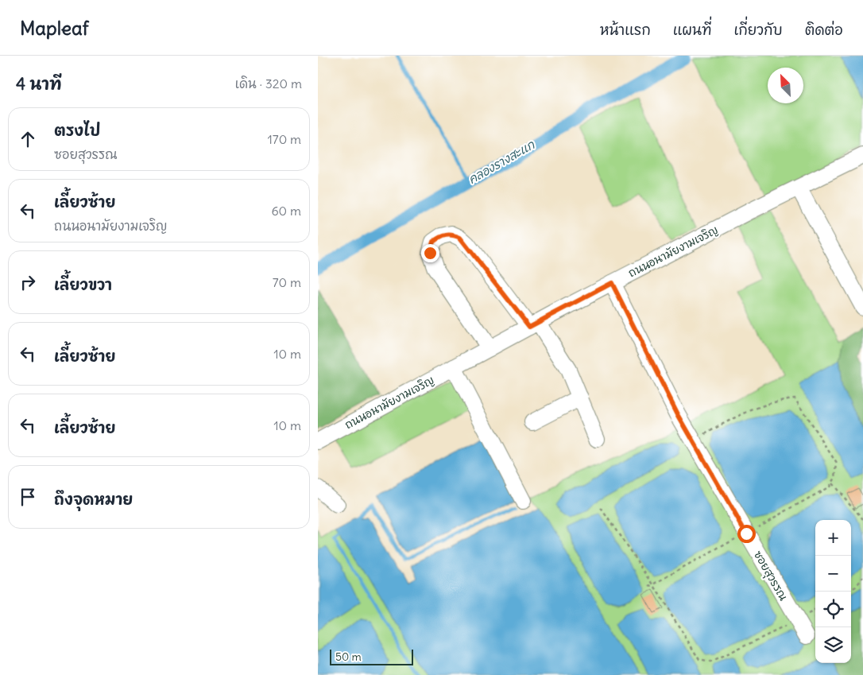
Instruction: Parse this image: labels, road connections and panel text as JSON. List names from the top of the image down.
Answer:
{
  "streets": {
    "street": ["ถนนอนามัยงามเจริญ", "ซอยสุวรรณ"]
  },
  "crossings": [
    ["ถนนอนามัยงามเจริญ", "ซอยสุวรรณ"]
  ],
  "water": ["คลองรางสะแก"],
  "scale_bar": "50 m",
  "north": "top left",
  "page": {
    "header": "Mapleaf",
    "nav": [
      "หน้าแรก",
      "แผนที่",
      "เกี่ยวกับ",
      "ติดต่อ"
    ],
    "heading": ["4 นาที", "เดิน · 320 m"],
    "list": [
      ["ตรงไป", "ซอยสุวรรณ", "170 m"],
      ["เลี้ยวซ้าย", "ถนนอนามัยงามเจริญ", "60 m"],
      ["เลี้ยวขวา", "70 m"],
      ["เลี้ยวซ้าย", "10 m"],
      ["เลี้ยวซ้าย", "10 m"],
      "ถึงจุดหมาย"
    ],
    "map_buttons": ["+", "−"],
    "scale": "50 m"
  }
}
